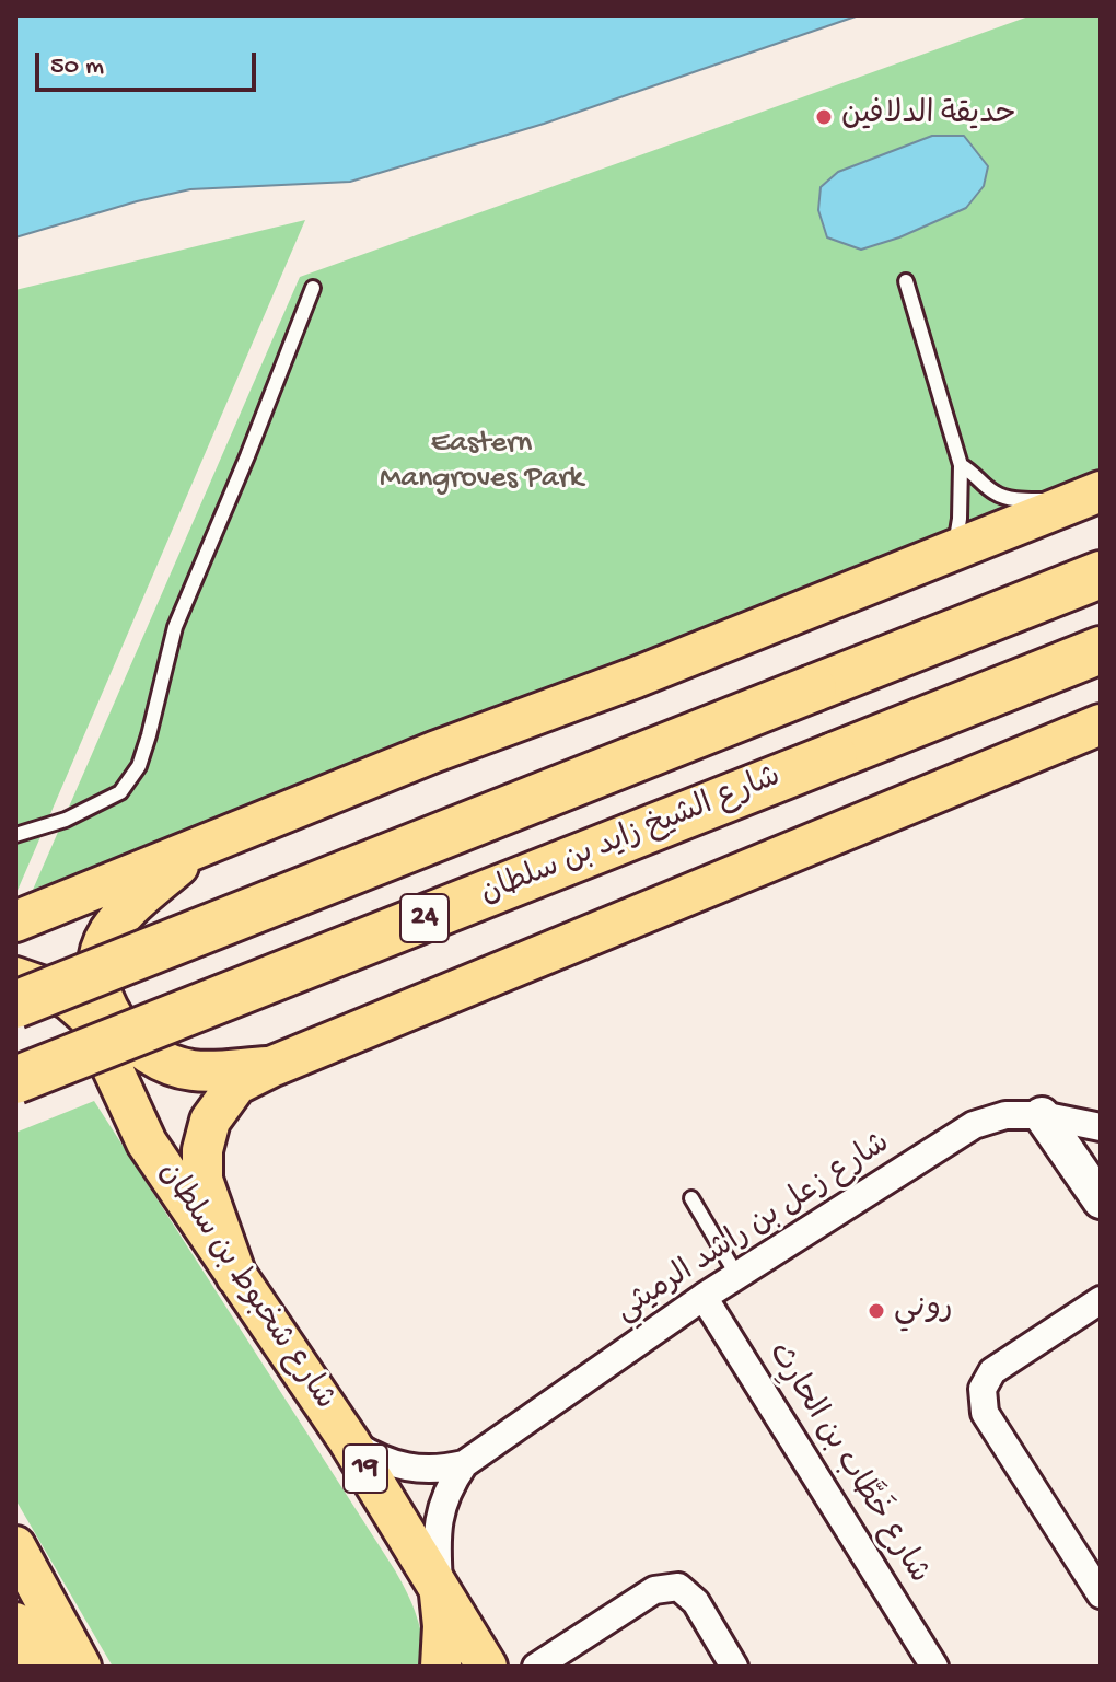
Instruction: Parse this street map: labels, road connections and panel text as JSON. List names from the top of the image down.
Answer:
{
  "streets": {
    "highway": ["شارع الشيخ زايد بن سلطان", "24"],
    "main road": ["شارع شخبوط بن سلطان", "19"],
    "street": ["شارع زعل بن راشد الرميثي", "شارع خَطَّاب بن الحارِث"]
  },
  "crossings": [
    ["شارع زعل بن راشد الرميثي", "شارع شخبوط بن سلطان"],
    ["شارع زعل بن راشد الرميثي", "شارع خَطَّاب بن الحارِث"]
  ],
  "parks": ["Eastern Mangroves Park"],
  "places": ["حديقة الدلافين", "روني"],
  "scale_bar": "50 m"
}
